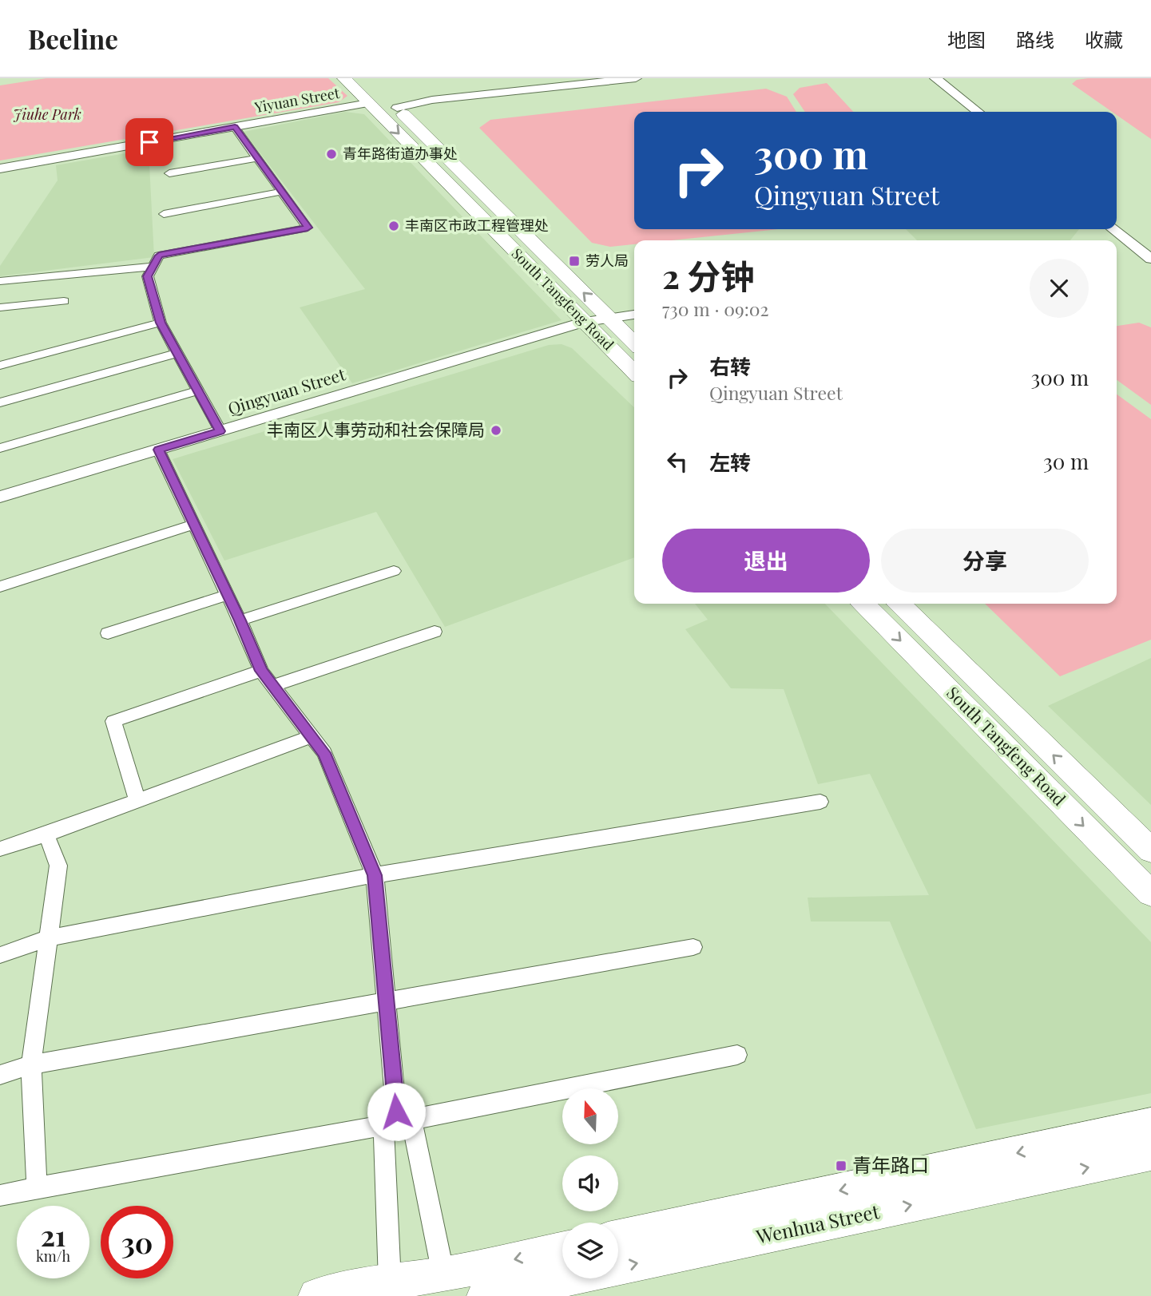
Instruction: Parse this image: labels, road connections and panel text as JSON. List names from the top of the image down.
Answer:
{
  "streets": {
    "main road": ["South Tangfeng Road", "Wenhua Street"],
    "street": ["Yiyuan Street", "Qingyuan Street"]
  },
  "crossings": [
    ["Yiyuan Street", "South Tangfeng Road"],
    ["South Tangfeng Road", "Qingyuan Street"]
  ],
  "parks": ["Jiuhe Park"],
  "places": {
    "other": ["青年路街道办事处", "丰南区市政工程管理处", "丰南区人事劳动和社会保障局"],
    "transit": ["劳人局", "青年路口"]
  },
  "north": "top",
  "page": {
    "header": "Beeline",
    "nav": ["地图", "路线", "收藏"],
    "turn": ["300 m", "Qingyuan Street"],
    "heading": ["2 分钟", "730 m · 09:02"],
    "list": [
      {
        "name": "右转",
        "note": "Qingyuan Street",
        "value": "300 m"
      },
      {
        "name": "左转",
        "value": "30 m"
      }
    ],
    "buttons": ["退出", "分享"],
    "speed": "21 km/h",
    "limit": "30"
  }
}
